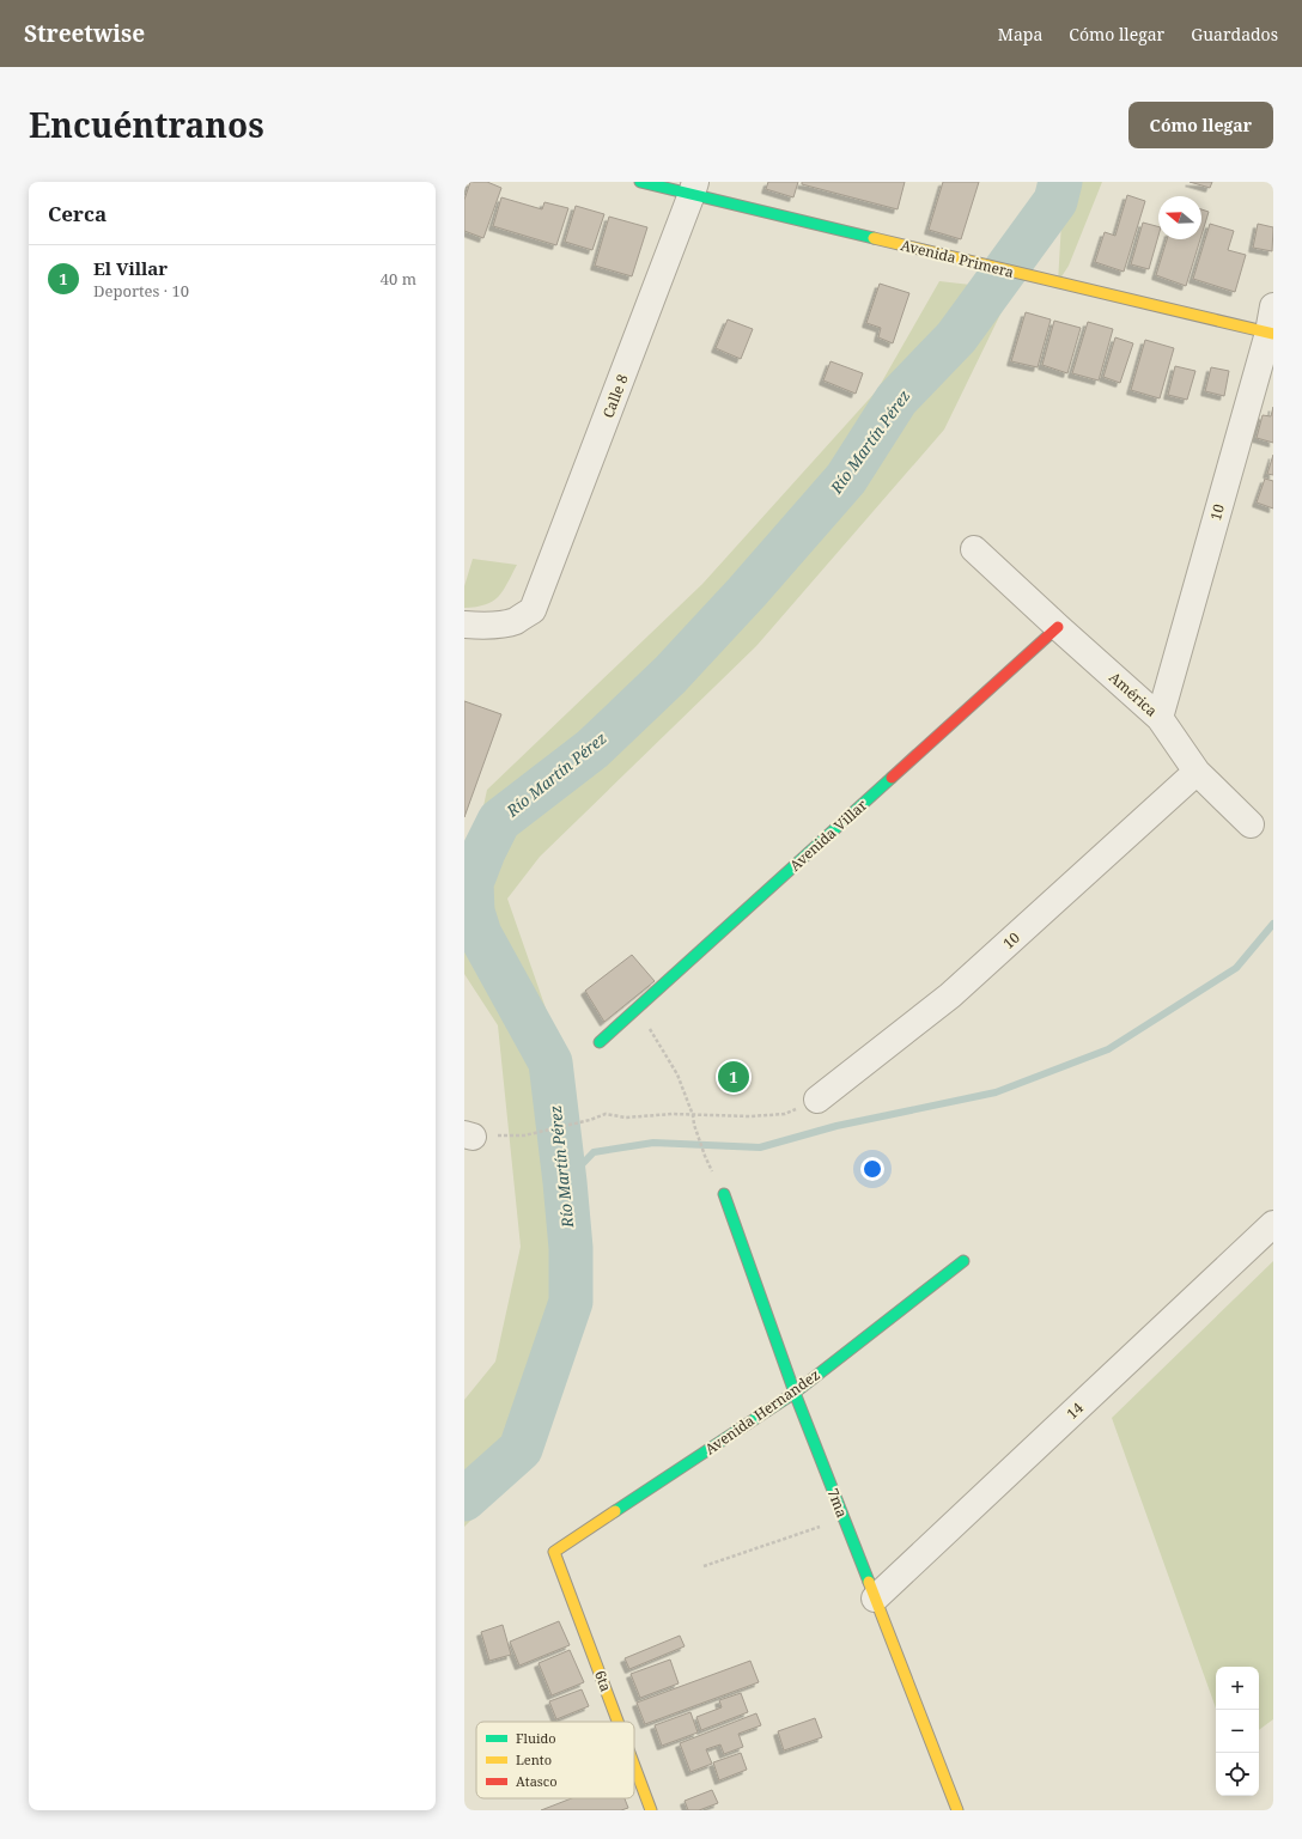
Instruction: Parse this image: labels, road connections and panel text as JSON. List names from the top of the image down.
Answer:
{
  "streets": {
    "street": [
      "Avenida Primera",
      "Calle 8",
      "10",
      "América",
      "Avenida Villar",
      "14",
      "Avenida Hernandez",
      "7ma",
      "6ta"
    ]
  },
  "crossings": [
    ["Avenida Primera", "Calle 8"],
    ["Avenida Primera", "10"],
    ["10", "América"],
    ["América", "Avenida Villar"],
    ["14", "7ma"],
    ["Avenida Hernandez", "7ma"],
    ["Avenida Hernandez", "6ta"]
  ],
  "water": ["Río Martín Pérez"],
  "legend": ["Fluido", "Lento", "Atasco"],
  "north": "left",
  "page": {
    "header": "Streetwise",
    "nav": ["Mapa", "Cómo llegar", "Guardados"],
    "title": "Encuéntranos",
    "buttons": "Cómo llegar",
    "heading": "Cerca",
    "list": [
      {
        "mark": "1",
        "name": "El Villar",
        "note": "Deportes · 10",
        "value": "40 m"
      }
    ],
    "pins": "1",
    "map_buttons": ["+", "−"]
  }
}
